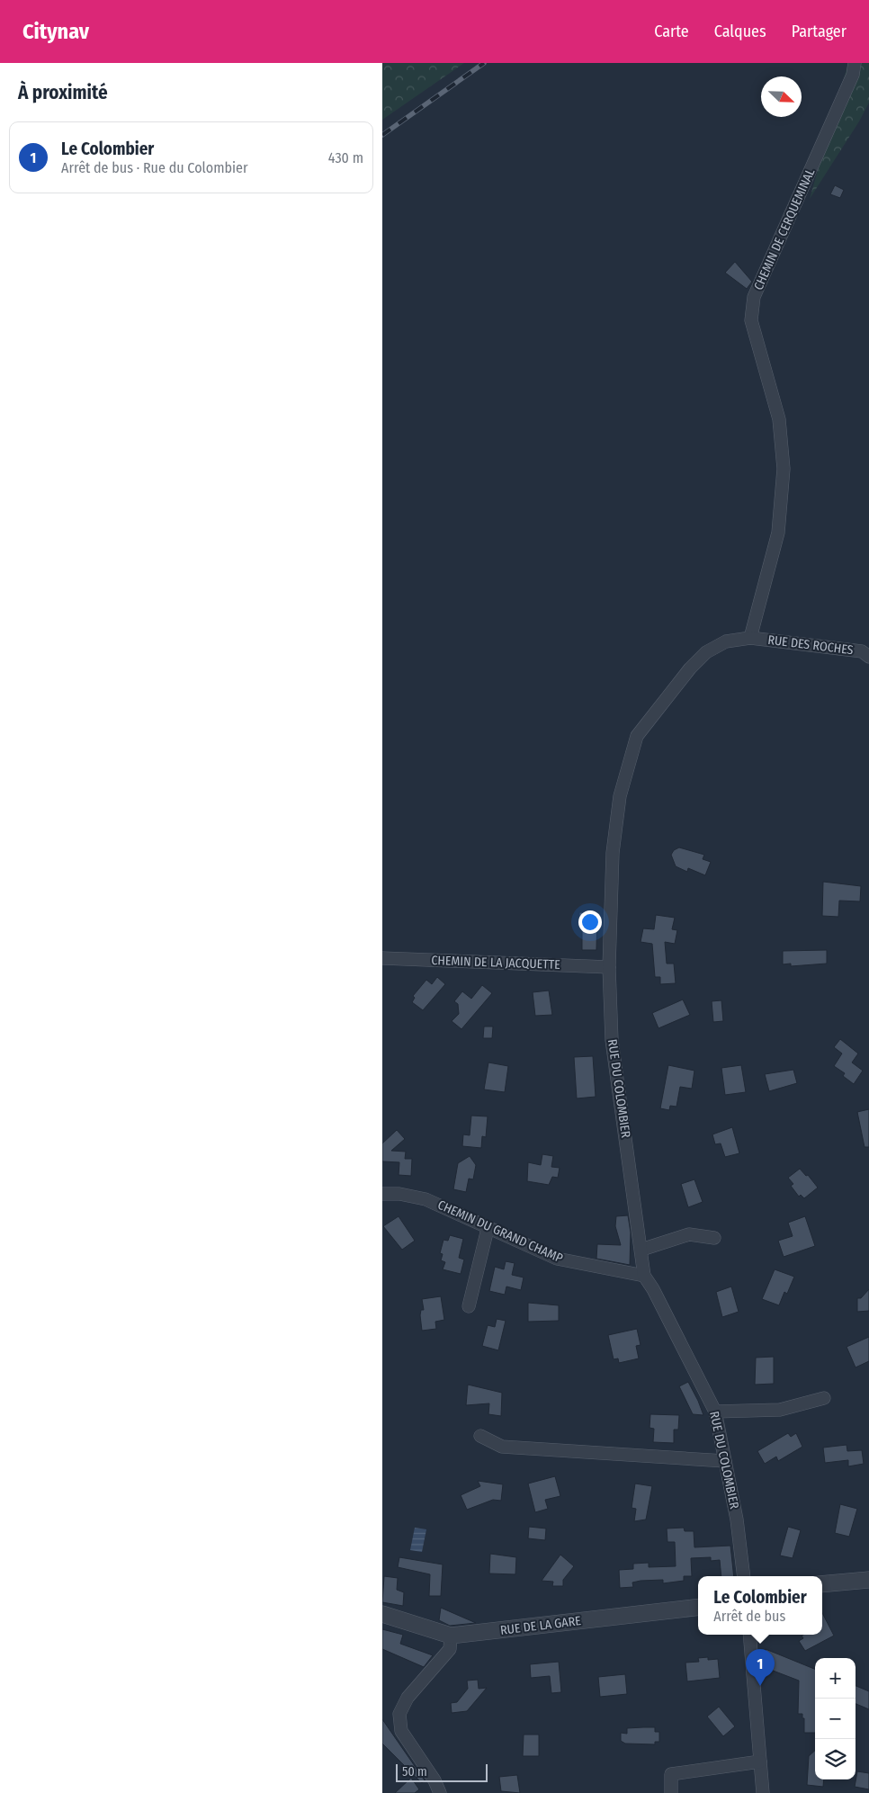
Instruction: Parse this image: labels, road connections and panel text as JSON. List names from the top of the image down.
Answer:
{
  "streets": {
    "street": [
      "CHEMIN DE CERQUEMINAL",
      "RUE DES ROCHES",
      "CHEMIN DE LA JACQUETTE",
      "RUE DU COLOMBIER",
      "CHEMIN DU GRAND CHAMP",
      "RUE DE LA GARE"
    ]
  },
  "crossings": [
    ["CHEMIN DE CERQUEMINAL", "RUE DES ROCHES"],
    ["CHEMIN DE CERQUEMINAL", "RUE DU COLOMBIER"],
    ["RUE DES ROCHES", "RUE DU COLOMBIER"],
    ["CHEMIN DE LA JACQUETTE", "RUE DU COLOMBIER"],
    ["RUE DU COLOMBIER", "CHEMIN DU GRAND CHAMP"]
  ],
  "scale_bar": "50 m",
  "north": "bottom right",
  "page": {
    "header": "Citynav",
    "nav": ["Carte", "Calques", "Partager"],
    "heading": "À proximité",
    "list": [
      {
        "mark": "1",
        "name": "Le Colombier",
        "note": "Arrêt de bus · Rue du Colombier",
        "value": "430 m"
      }
    ],
    "popup": ["Le Colombier", "Arrêt de bus"],
    "pins": "1",
    "map_buttons": ["+", "−"],
    "scale": "50 m"
  }
}
